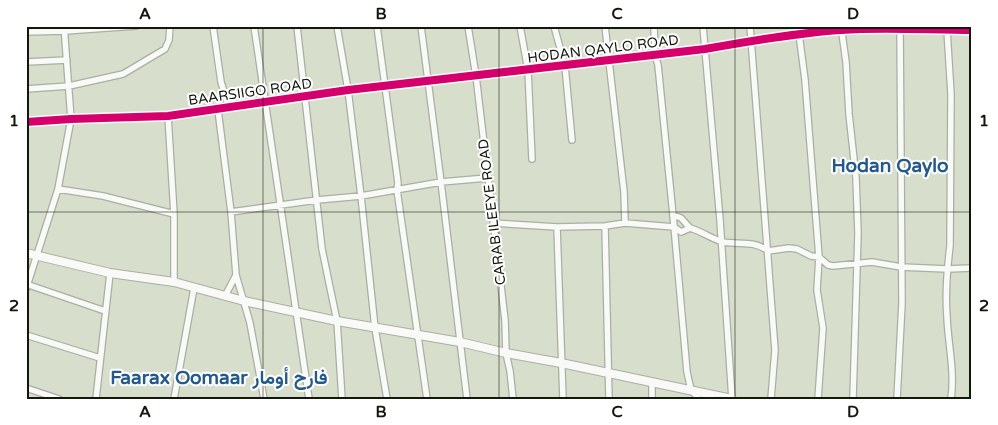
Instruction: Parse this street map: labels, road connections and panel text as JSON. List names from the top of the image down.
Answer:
{
  "streets": {
    "street": ["HODAN QAYLO ROAD", "BAARSIIGO ROAD", "CARAB ILEEYE ROAD"]
  },
  "crossings": [
    ["HODAN QAYLO ROAD", "BAARSIIGO ROAD"],
    ["HODAN QAYLO ROAD", "CARAB ILEEYE ROAD"],
    ["BAARSIIGO ROAD", "CARAB ILEEYE ROAD"]
  ],
  "districts": ["Hodan Qaylo", "Faarax Oomaar فارح أومار"],
  "grid": {
    "columns": [
      "A",
      "B",
      "C",
      "D"
    ],
    "rows": ["1", "2"]
  }
}
